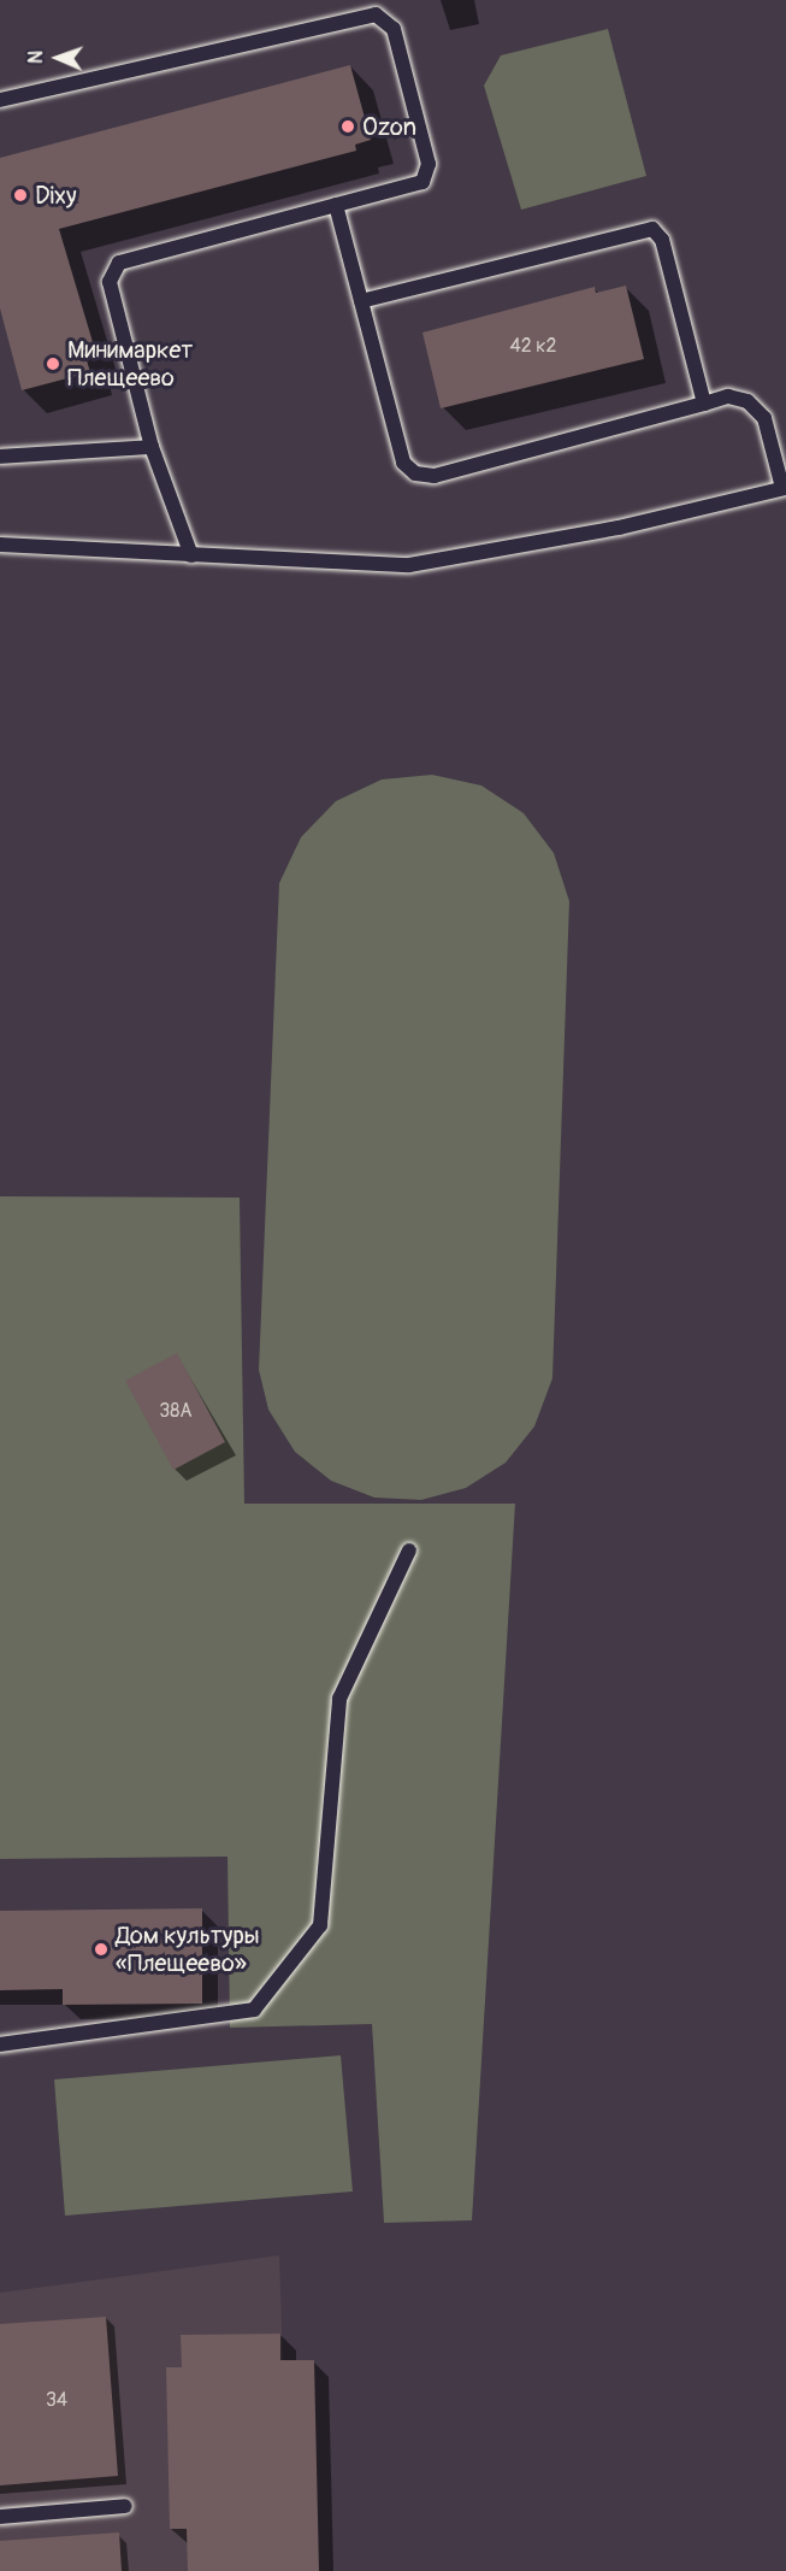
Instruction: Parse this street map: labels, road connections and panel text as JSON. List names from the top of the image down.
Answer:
{
  "places": [
    "Ozon",
    "Dixy",
    "Минимаркет Плещеево",
    "Дом культуры «Плещеево»"
  ],
  "house_numbers": ["42 к2", "38А", "34"],
  "north": "left"
}
